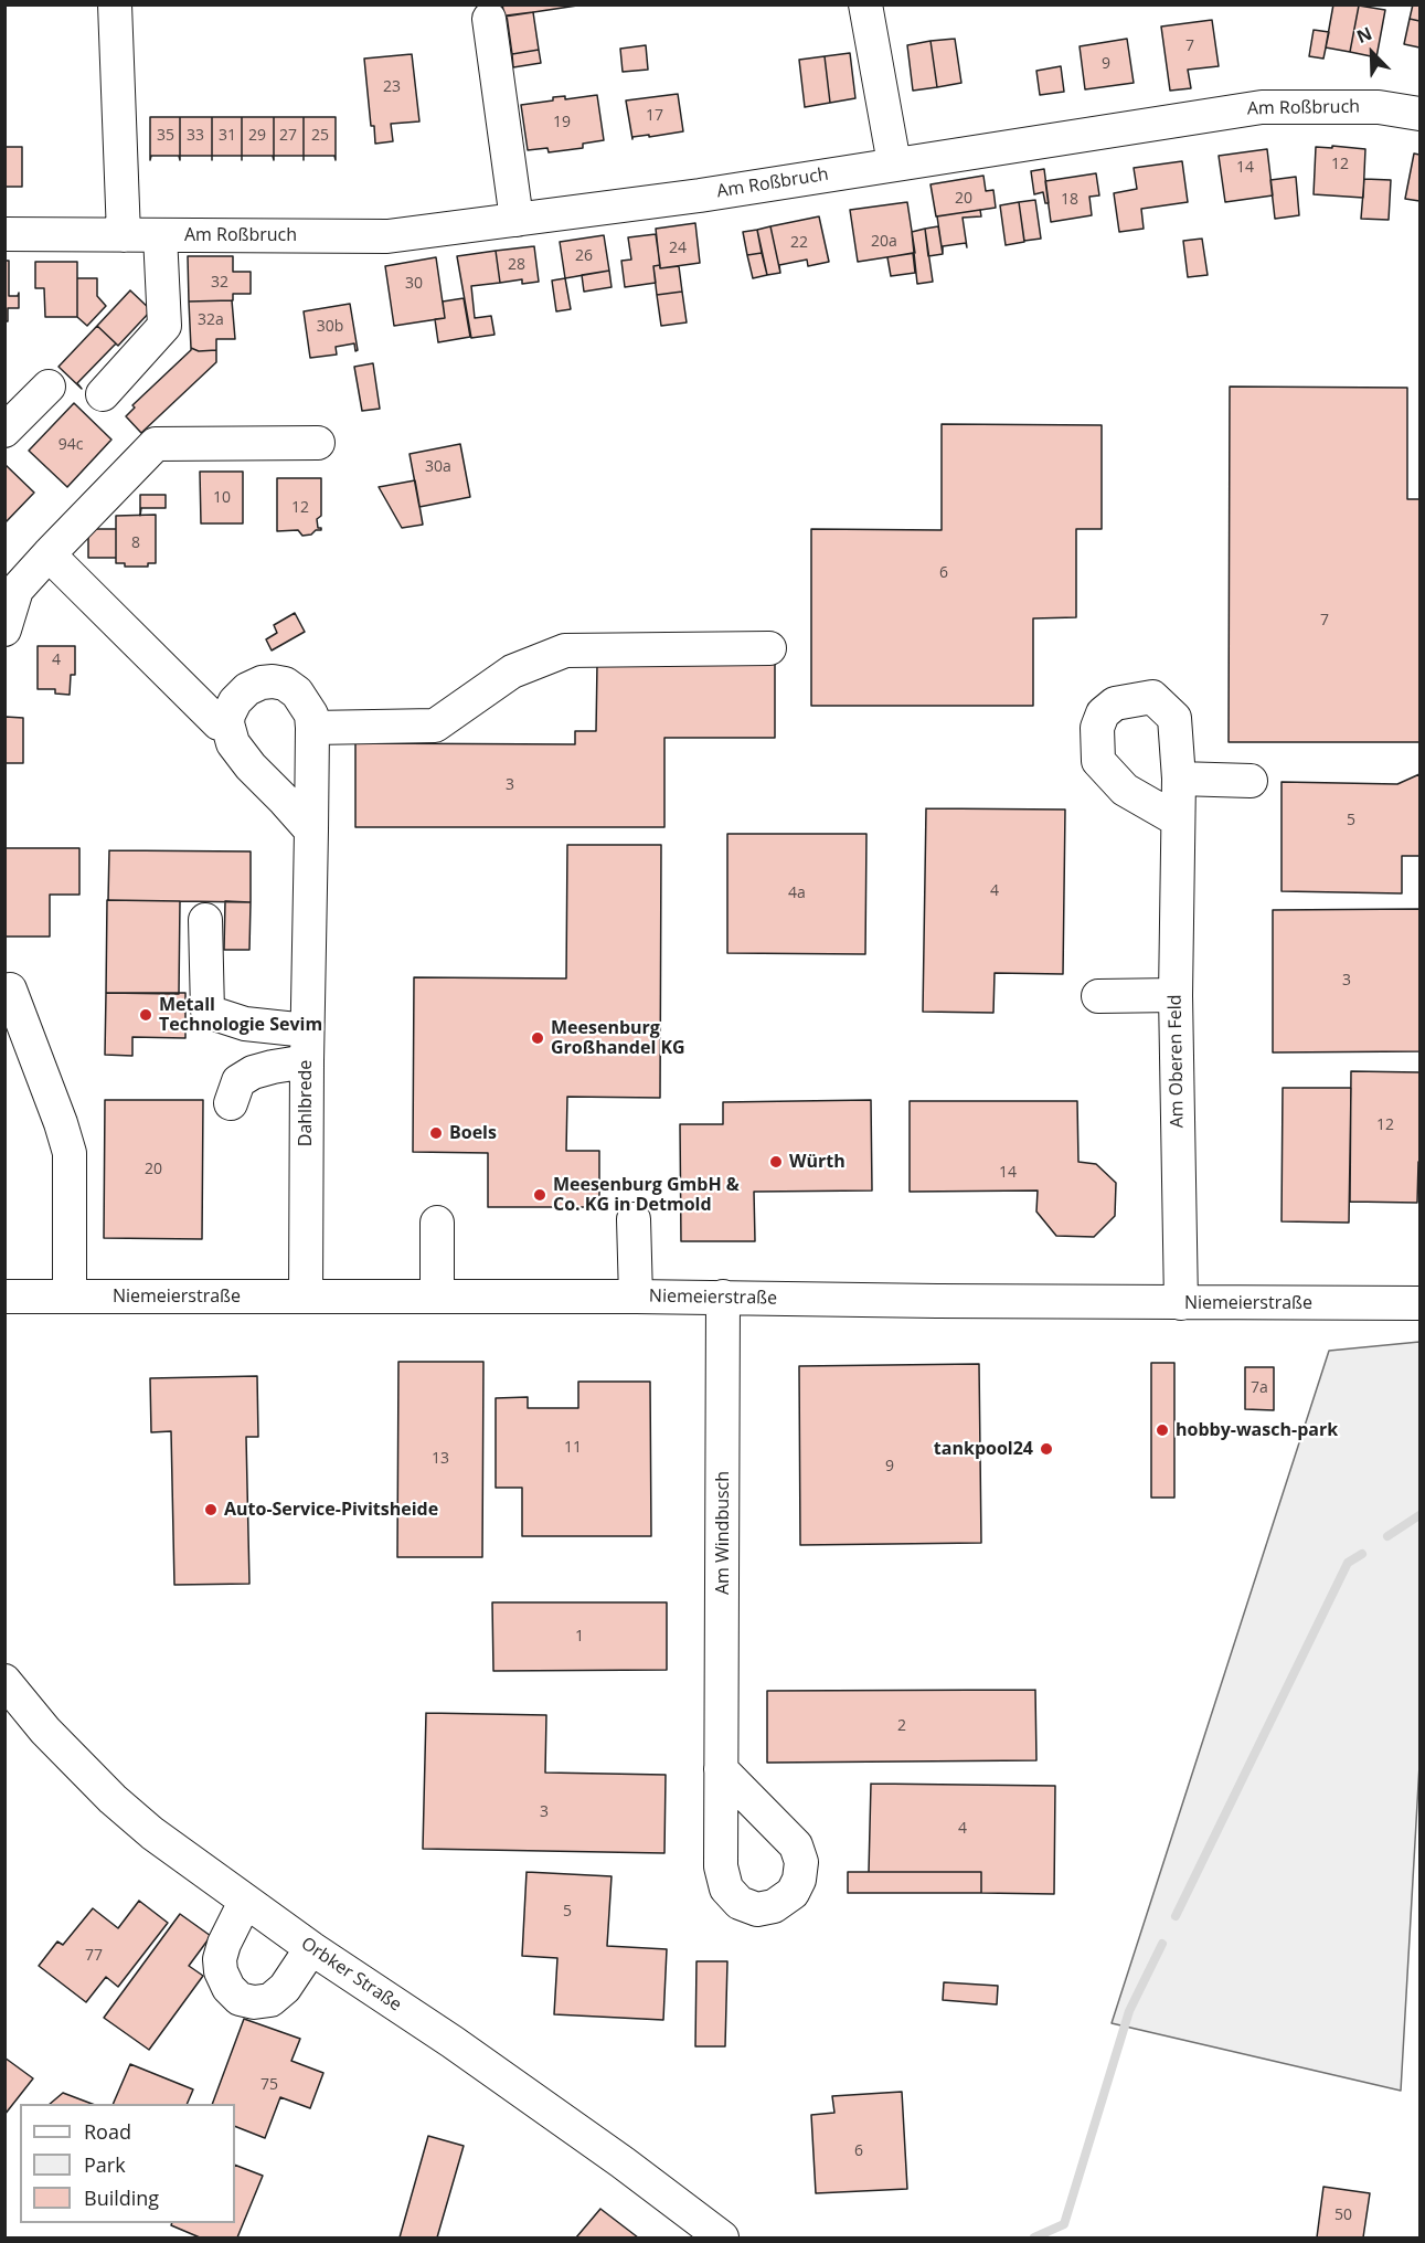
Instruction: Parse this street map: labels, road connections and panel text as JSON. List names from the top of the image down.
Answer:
{
  "streets": {
    "street": [
      "Am Roßbruch",
      "Am Oberen Feld",
      "Dahlbrede",
      "Niemeierstraße",
      "Am Windbusch",
      "Orbker Straße"
    ]
  },
  "crossings": [
    ["Am Oberen Feld", "Niemeierstraße"],
    ["Dahlbrede", "Niemeierstraße"],
    ["Niemeierstraße", "Am Windbusch"]
  ],
  "places": [
    "Metall Technologie Sevim",
    "Meesenburg Großhandel KG",
    "Boels",
    "Würth",
    "Meesenburg GmbH & Co. KG in Detmold",
    "hobby-wasch-park",
    "tankpool24",
    "Auto-Service-Pivitsheide"
  ],
  "house_numbers": [
    "7",
    "9",
    "23",
    "17",
    "19",
    "35",
    "33",
    "31",
    "29",
    "27",
    "25",
    "12",
    "14",
    "20",
    "18",
    "20a",
    "22",
    "24",
    "26",
    "28",
    "32",
    "30",
    "32a",
    "30b",
    "94c",
    "30a",
    "10",
    "12",
    "8",
    "6",
    "7",
    "4",
    "3",
    "5",
    "4",
    "4a",
    "3",
    "12",
    "20",
    "14",
    "7a",
    "11",
    "13",
    "9",
    "1",
    "2",
    "3",
    "4",
    "5",
    "77",
    "75",
    "6",
    "50"
  ],
  "legend": ["Road", "Park", "Building"],
  "north": "top left"
}
